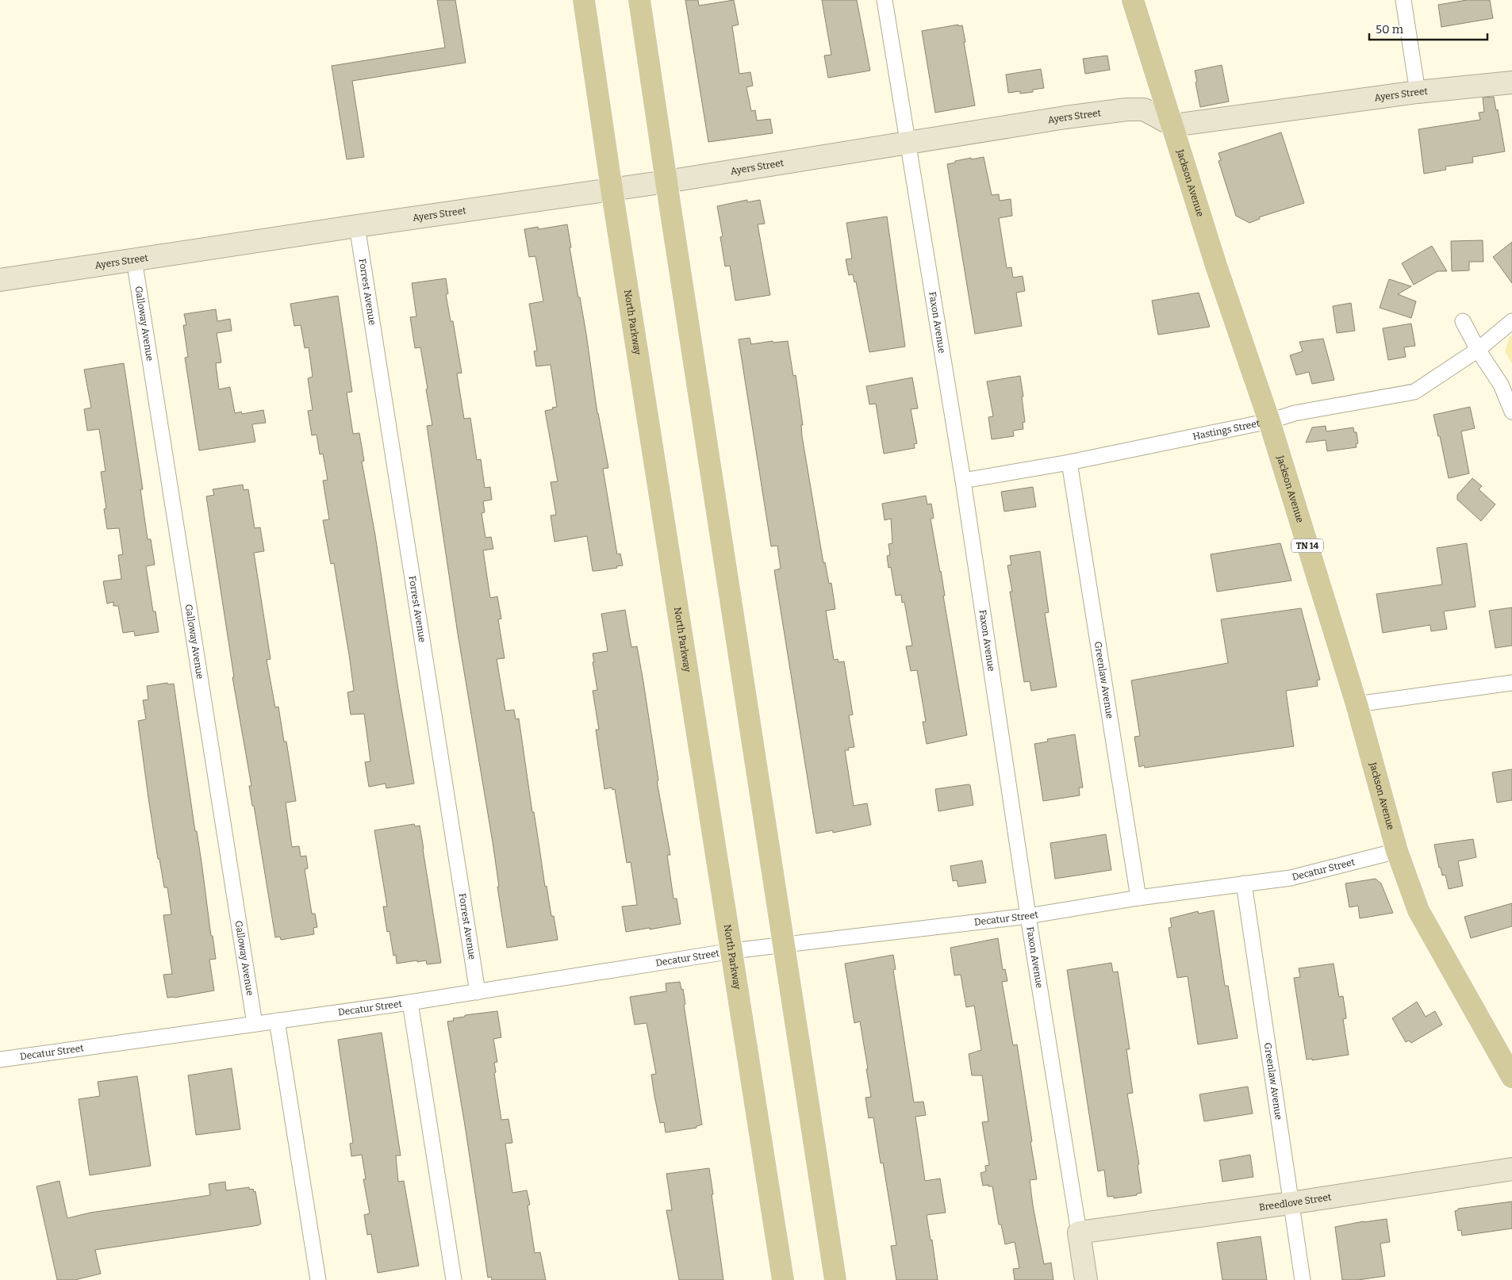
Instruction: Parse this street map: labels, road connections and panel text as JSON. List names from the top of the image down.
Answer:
{
  "streets": {
    "main road": ["Jackson Avenue", "North Parkway", "TN 14"],
    "street": [
      "Ayers Street",
      "Forrest Avenue",
      "Faxon Avenue",
      "Galloway Avenue",
      "Hastings Street",
      "Greenlaw Avenue",
      "Decatur Street",
      "Breedlove Street"
    ]
  },
  "crossings": [
    ["Ayers Street", "Jackson Avenue"],
    ["Ayers Street", "Forrest Avenue"],
    ["Ayers Street", "North Parkway"],
    ["Ayers Street", "Faxon Avenue"],
    ["Ayers Street", "Galloway Avenue"],
    ["Jackson Avenue", "Hastings Street"],
    ["Jackson Avenue", "Decatur Street"],
    ["Forrest Avenue", "Decatur Street"],
    ["North Parkway", "Decatur Street"],
    ["Faxon Avenue", "Hastings Street"],
    ["Faxon Avenue", "Decatur Street"],
    ["Faxon Avenue", "Breedlove Street"],
    ["Galloway Avenue", "Decatur Street"],
    ["Hastings Street", "Greenlaw Avenue"],
    ["Greenlaw Avenue", "Decatur Street"],
    ["Greenlaw Avenue", "Breedlove Street"]
  ],
  "scale_bar": "50 m"
}
